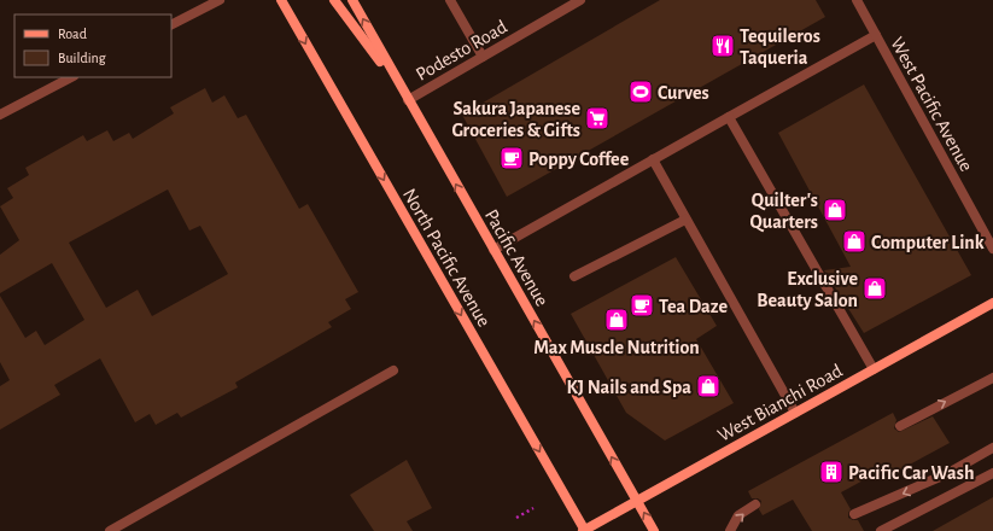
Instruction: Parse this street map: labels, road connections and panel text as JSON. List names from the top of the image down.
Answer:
{
  "streets": {
    "main road": ["North Pacific Avenue", "Pacific Avenue", "West Bianchi Road"],
    "street": ["Podesto Road", "West Pacific Avenue"]
  },
  "crossings": [
    ["Podesto Road", "Pacific Avenue"],
    ["North Pacific Avenue", "West Bianchi Road"],
    ["Pacific Avenue", "West Bianchi Road"]
  ],
  "one_way": ["North Pacific Avenue", "Pacific Avenue"],
  "places": {
    "restaurant": ["Tequileros Taqueria"],
    "sports": ["Curves"],
    "supermarket": ["Sakura Japanese Groceries & Gifts"],
    "cafe": ["Poppy Coffee", "Tea Daze"],
    "shop": [
      "Quilter's Quarters",
      "Computer Link",
      "Exclusive Beauty Salon",
      "Max Muscle Nutrition",
      "KJ Nails and Spa"
    ],
    "building": ["Pacific Car Wash"]
  },
  "legend": ["Road", "Building"]
}
